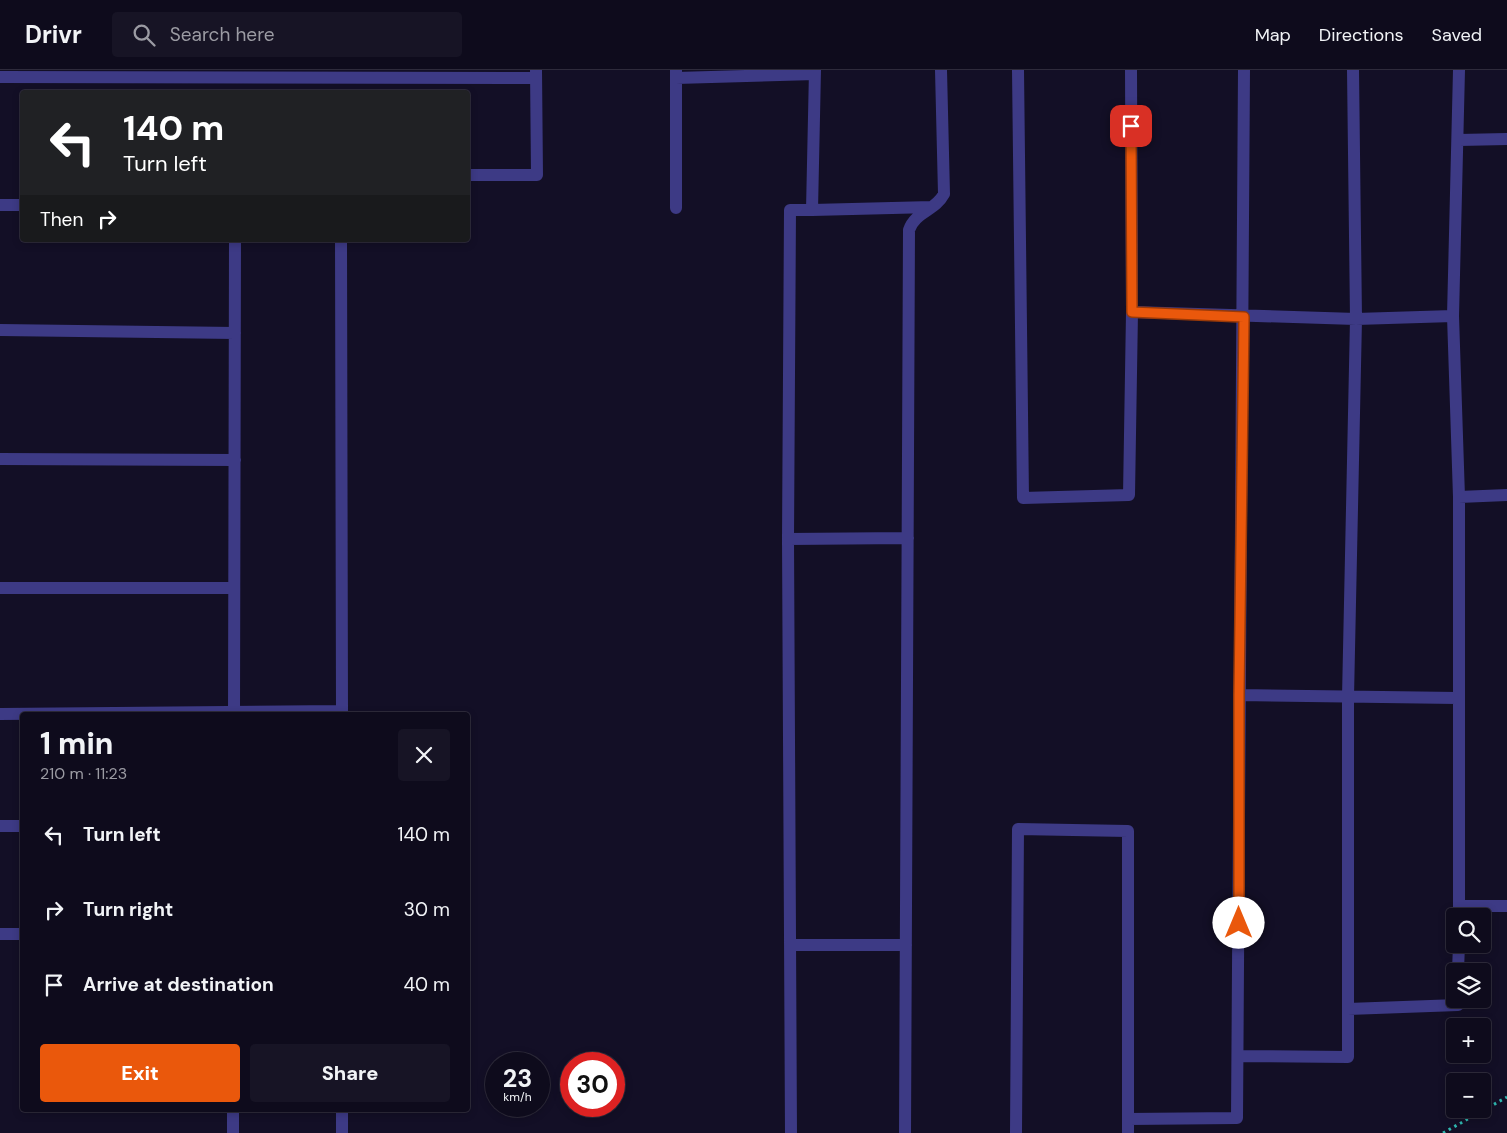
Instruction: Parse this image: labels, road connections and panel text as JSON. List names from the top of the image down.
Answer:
{
  "page": {
    "header": "Drivr",
    "search": "Search here",
    "nav": ["Map", "Directions", "Saved"],
    "turn": ["140 m", "Turn left"],
    "then": "Then",
    "heading": ["1 min", "210 m · 11:23"],
    "list": [
      {
        "name": "Turn left",
        "value": "140 m"
      },
      {
        "name": "Turn right",
        "value": "30 m"
      },
      {
        "name": "Arrive at destination",
        "value": "40 m"
      }
    ],
    "map_buttons": ["+", "−"],
    "buttons": ["Exit", "Share"],
    "speed": "23 km/h",
    "limit": "30"
  }
}
